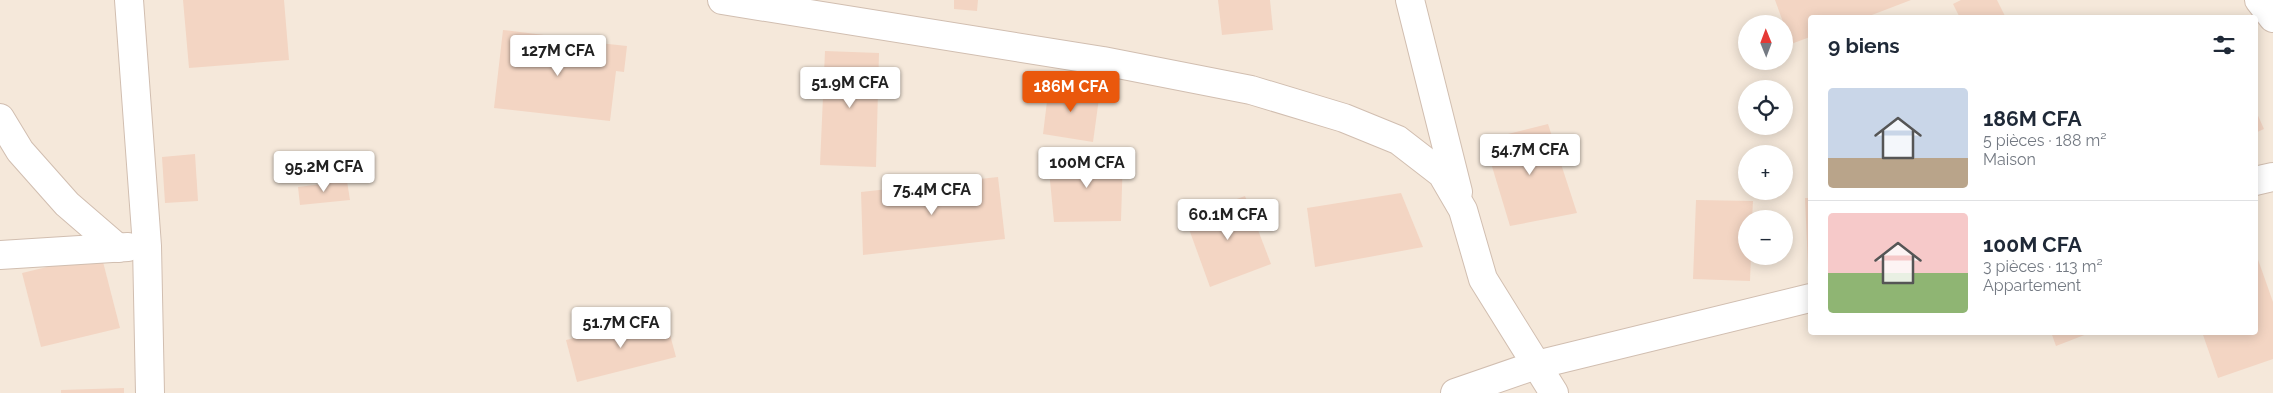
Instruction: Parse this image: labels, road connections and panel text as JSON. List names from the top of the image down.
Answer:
{
  "north": "top",
  "page": {
    "map_buttons": ["+", "−"],
    "heading": "9 biens",
    "price": [
      "127M CFA",
      "51.9M CFA",
      "186M CFA",
      "54.7M CFA",
      "100M CFA",
      "95.2M CFA",
      "75.4M CFA",
      "60.1M CFA",
      "51.7M CFA"
    ],
    "list": [
      {
        "name": "186M CFA",
        "note": "5 pièces · 188 m² · Maison"
      },
      {
        "name": "100M CFA",
        "note": "3 pièces · 113 m² · Appartement"
      }
    ]
  }
}
